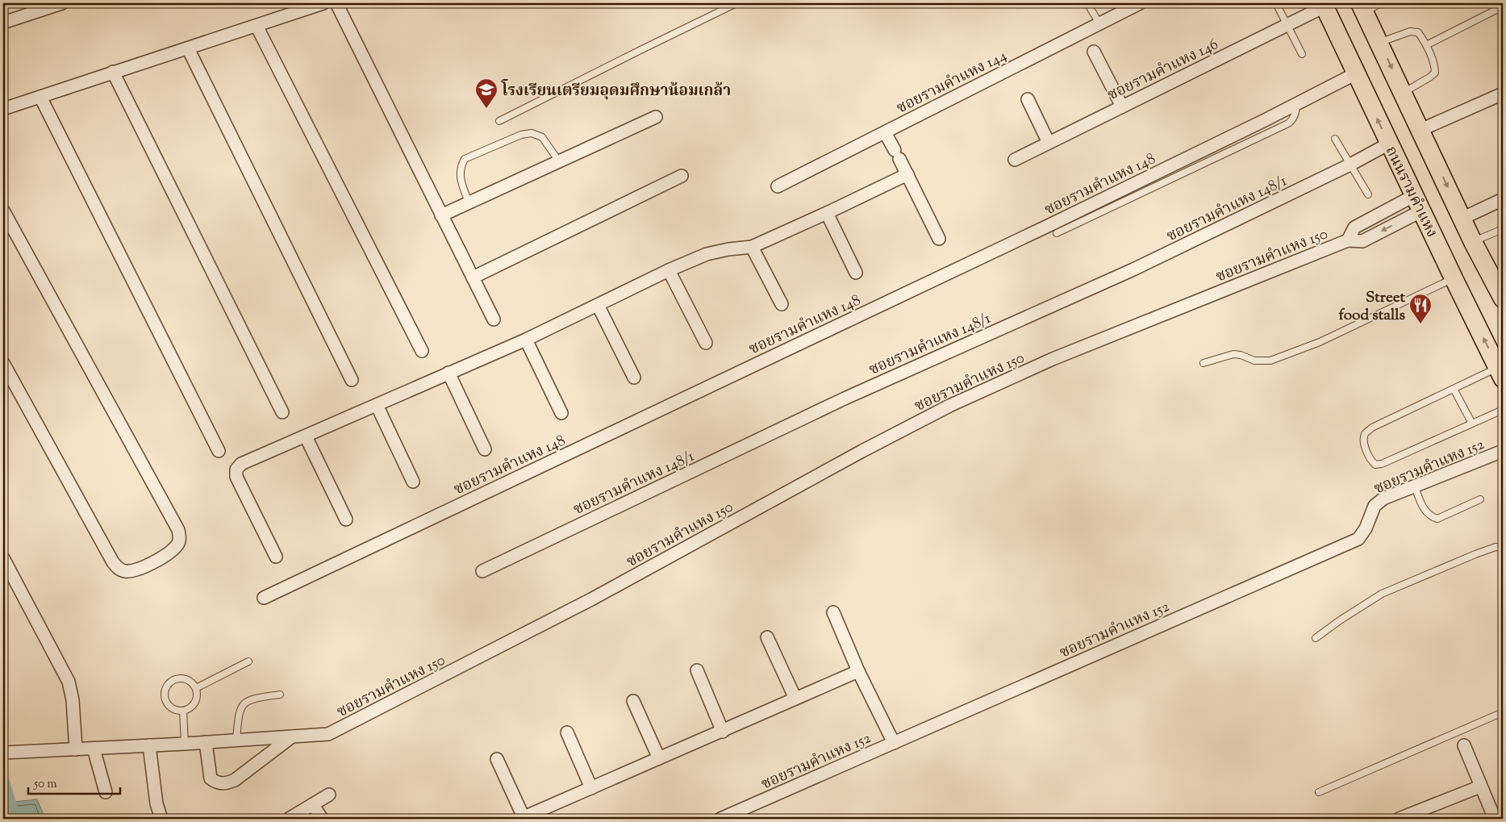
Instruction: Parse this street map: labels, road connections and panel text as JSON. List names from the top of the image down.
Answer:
{
  "streets": {
    "main road": ["ถนนรามคำแหง"],
    "street": [
      "ซอยรามคำแหง 146",
      "ซอยรามคำแหง 144",
      "ซอยรามคำแหง 148",
      "ซอยรามคำแหง 148/1",
      "ซอยรามคำแหง 150",
      "ซอยรามคำแหง 152"
    ]
  },
  "crossings": [
    ["ซอยรามคำแหง 146", "ถนนรามคำแหง"],
    ["ซอยรามคำแหง 148", "ถนนรามคำแหง"],
    ["ถนนรามคำแหง", "ซอยรามคำแหง 148/1"],
    ["ถนนรามคำแหง", "ซอยรามคำแหง 150"]
  ],
  "places": {
    "school or university": ["โรงเรียนเตรียมอุดมศึกษาน้อมเกล้า"],
    "restaurant": ["Street food stalls"]
  },
  "scale_bar": "50 m"
}
